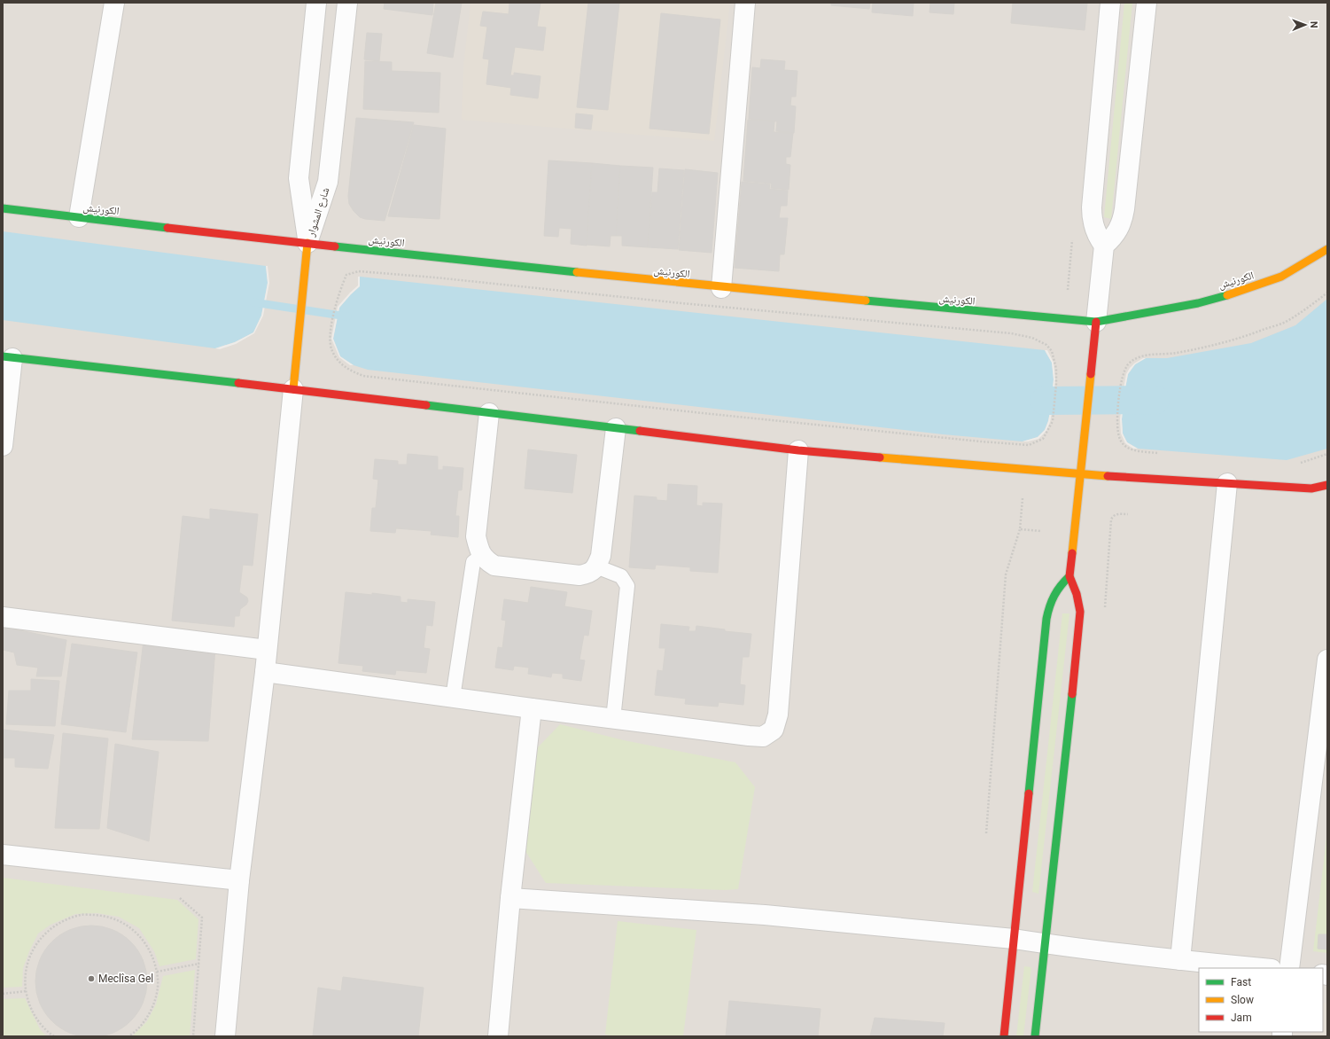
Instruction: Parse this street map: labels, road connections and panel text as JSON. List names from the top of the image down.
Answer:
{
  "streets": {
    "main road": ["الكورنيش"],
    "street": ["شارع المشوار"]
  },
  "crossings": [
    ["الكورنيش", "شارع المشوار"]
  ],
  "places": ["Meclîsa Gel"],
  "legend": ["Fast", "Slow", "Jam"],
  "north": "right"
}
